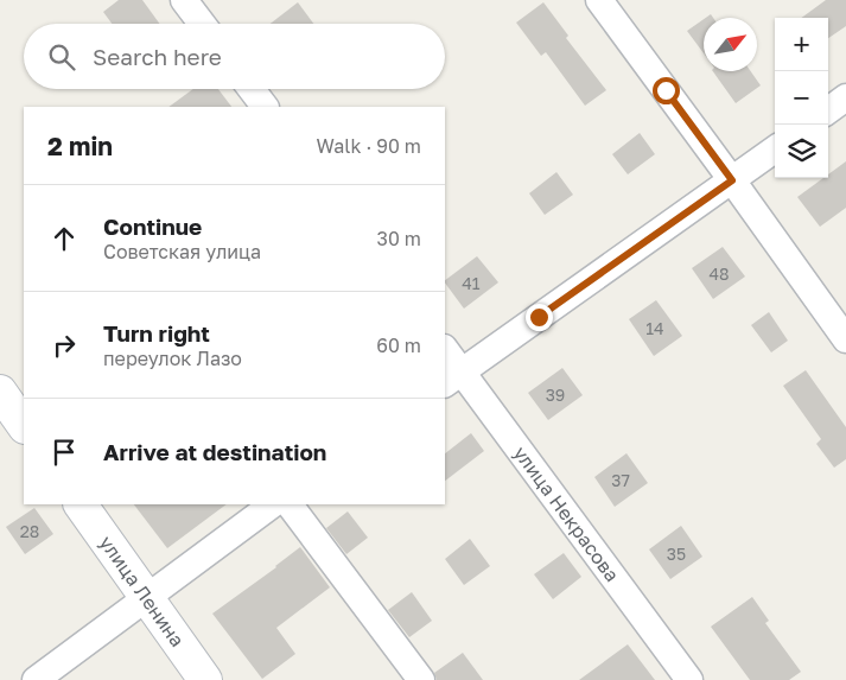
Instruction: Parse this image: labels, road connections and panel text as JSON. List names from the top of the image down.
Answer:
{
  "streets": {
    "main road": ["улица Ленина"],
    "street": ["улица Некрасова"]
  },
  "house_numbers": [
    "48",
    "41",
    "14",
    "39",
    "37",
    "28",
    "35"
  ],
  "north": "top right",
  "page": {
    "map_buttons": ["+", "−"],
    "search": "Search here",
    "heading": ["2 min", "Walk · 90 m"],
    "list": [
      ["Continue", "Советская улица", "30 m"],
      ["Turn right", "переулок Лазо", "60 m"],
      "Arrive at destination"
    ]
  }
}
